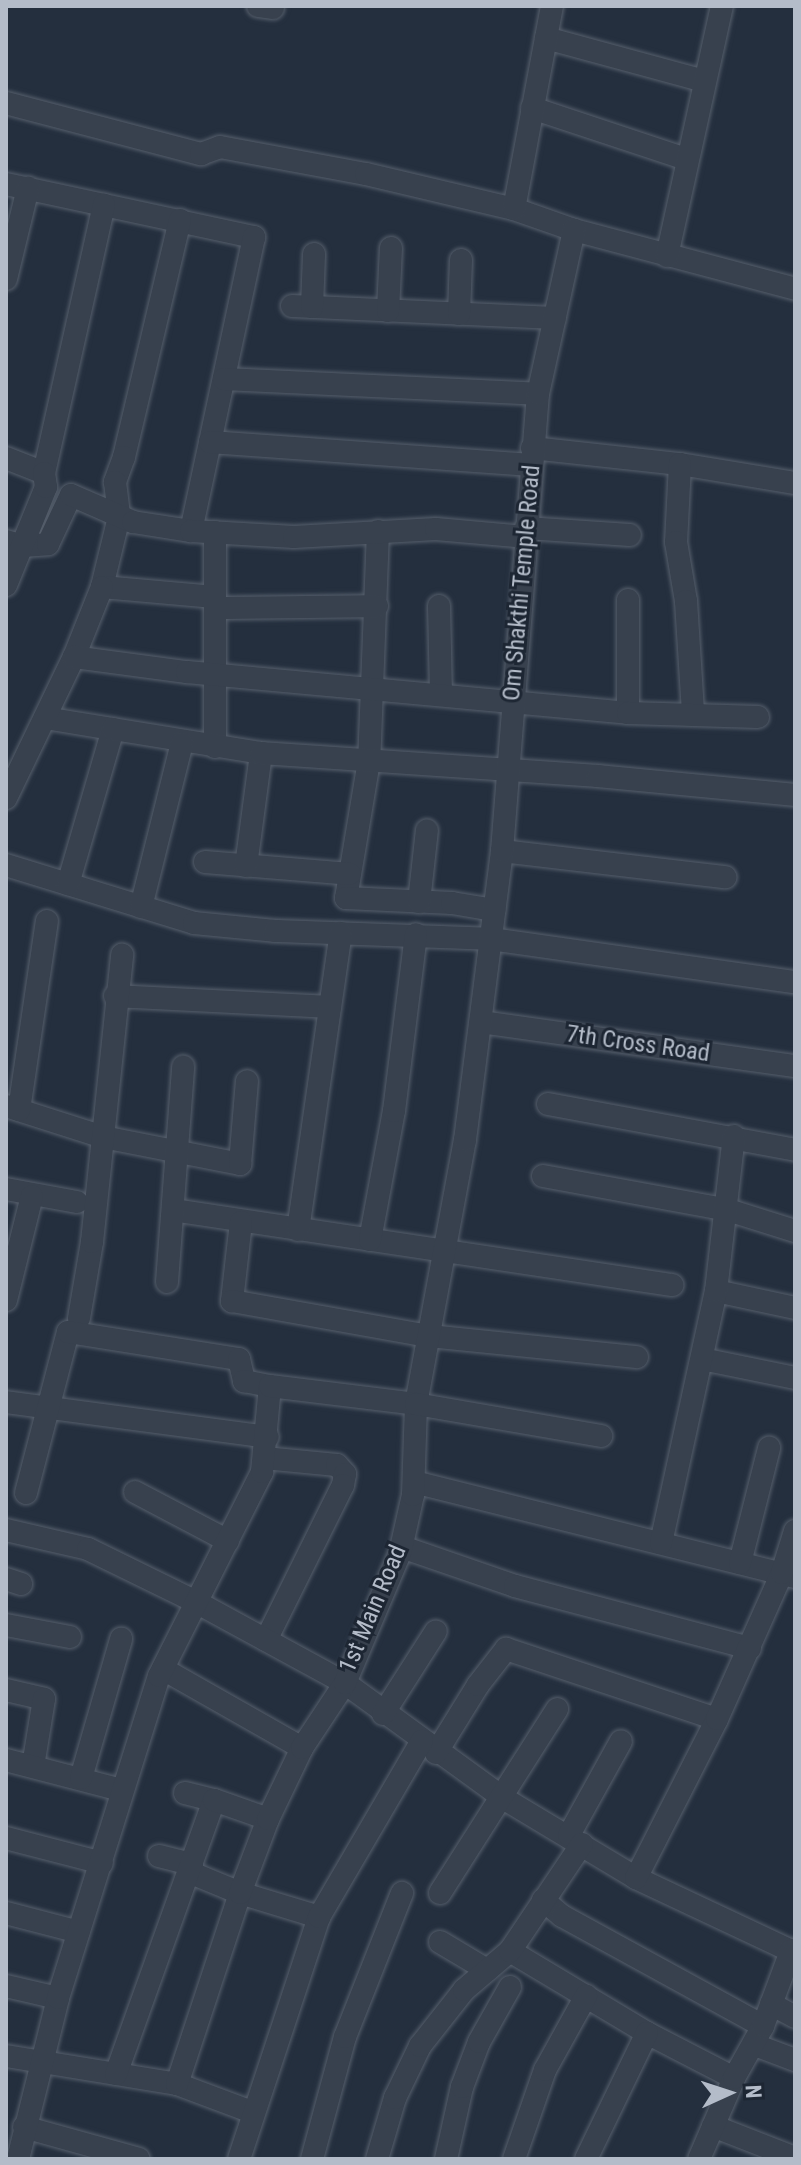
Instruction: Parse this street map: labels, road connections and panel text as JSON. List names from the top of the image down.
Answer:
{
  "streets": {
    "street": ["Om Shakthi Temple Road", "7th Cross Road", "1st Main Road"]
  },
  "crossings": [
    ["Om Shakthi Temple Road", "1st Main Road"],
    ["7th Cross Road", "1st Main Road"]
  ],
  "north": "right"
}
